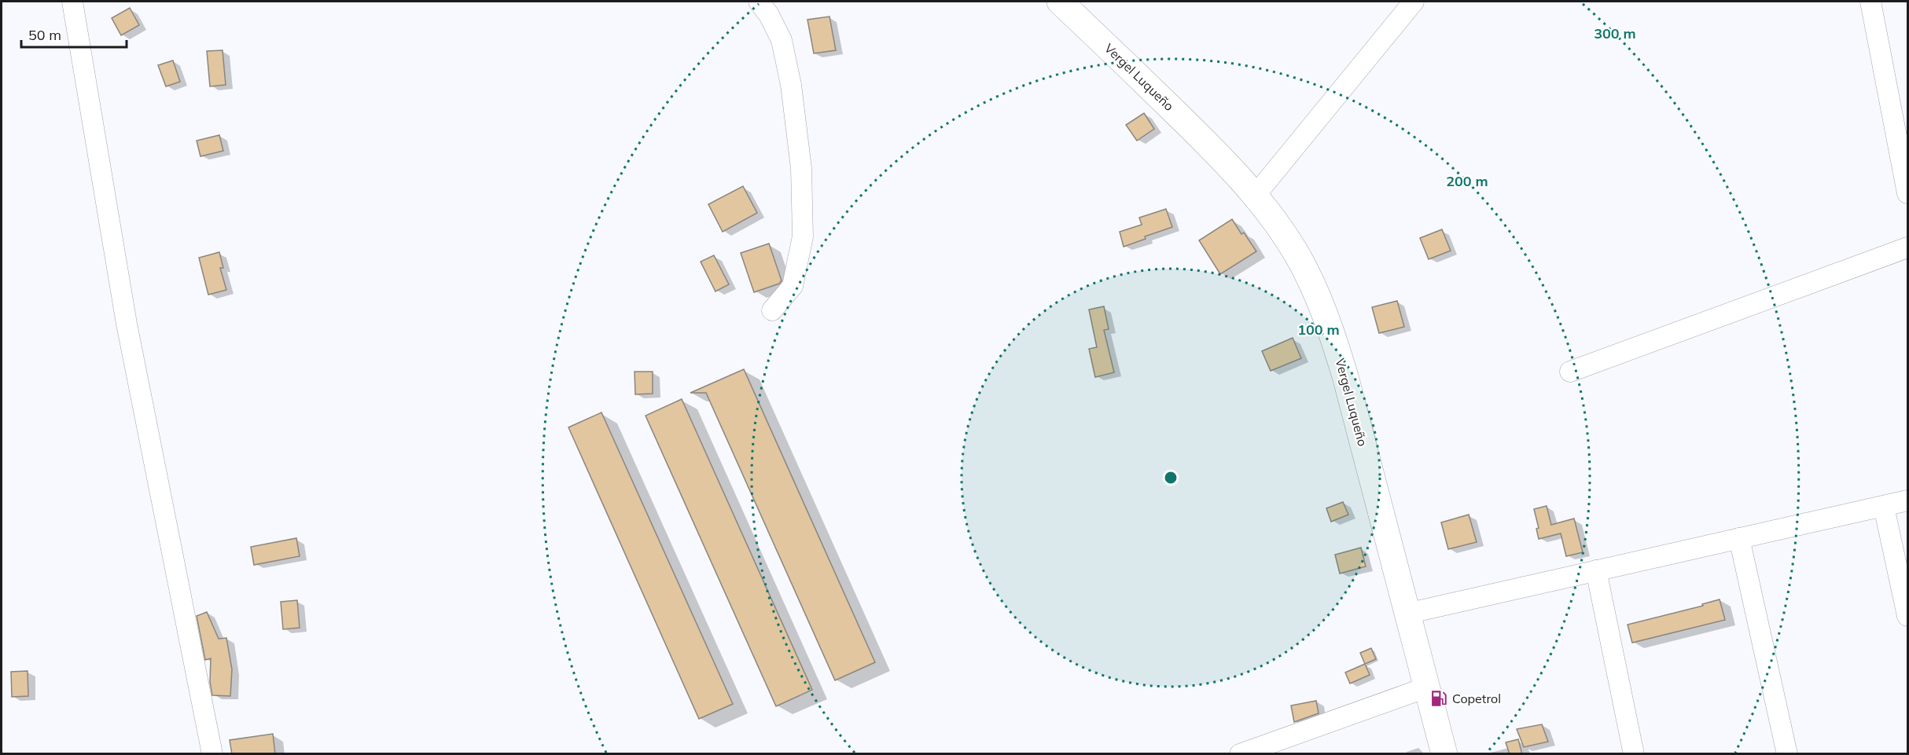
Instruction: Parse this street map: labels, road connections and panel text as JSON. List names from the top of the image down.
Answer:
{
  "streets": {
    "main road": ["Vergel Luqueño"]
  },
  "places": {
    "fuel station": ["Copetrol"]
  },
  "scale_bar": "50 m",
  "rings": ["300 m", "200 m", "100 m"]
}
